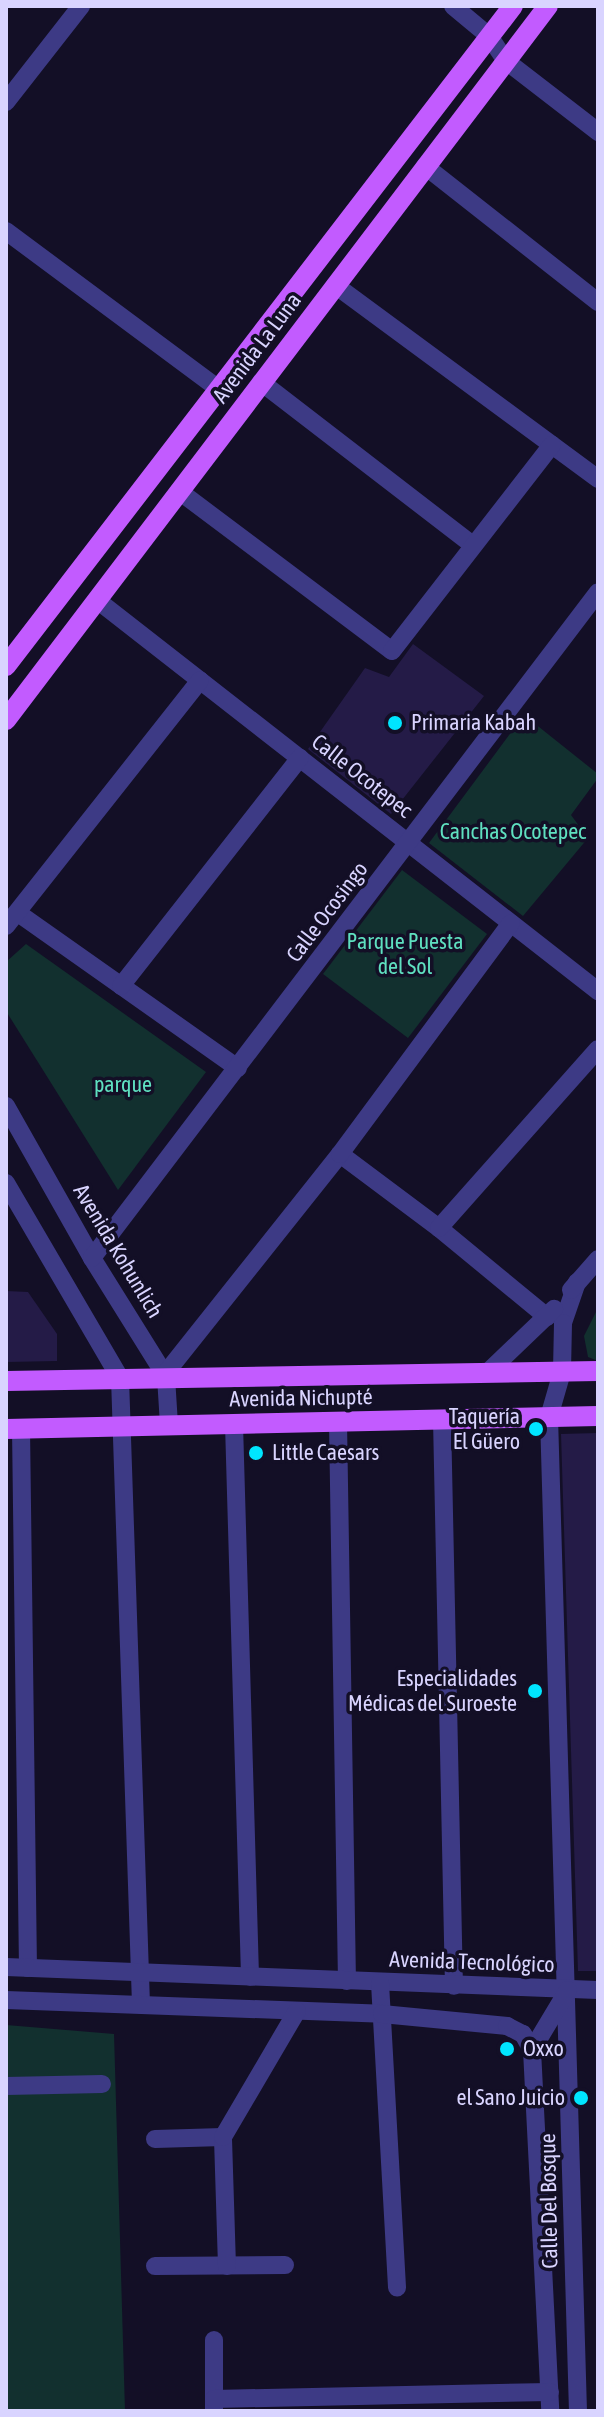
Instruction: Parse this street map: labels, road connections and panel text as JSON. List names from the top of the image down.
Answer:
{
  "streets": {
    "main road": ["Avenida La Luna", "Avenida Nichupté"],
    "street": [
      "Calle Ocotepec",
      "Calle Ocosingo",
      "Avenida Kohunlich",
      "Avenida Tecnológico",
      "Calle Del Bosque"
    ]
  },
  "crossings": [
    ["Avenida La Luna", "Calle Ocotepec"],
    ["Calle Ocotepec", "Calle Ocosingo"],
    ["Calle Ocosingo", "Avenida Kohunlich"],
    ["Avenida Kohunlich", "Avenida Nichupté"],
    ["Avenida Nichupté", "Calle Del Bosque"],
    ["Avenida Tecnológico", "Calle Del Bosque"]
  ],
  "parks": ["Canchas Ocotepec", "Parque Puesta del Sol", "parque"],
  "places": [
    "Primaria Kabah",
    "Taquería El Güero",
    "Little Caesars",
    "Especialidades Médicas del Suroeste",
    "Oxxo",
    "el Sano Juicio"
  ]
}
